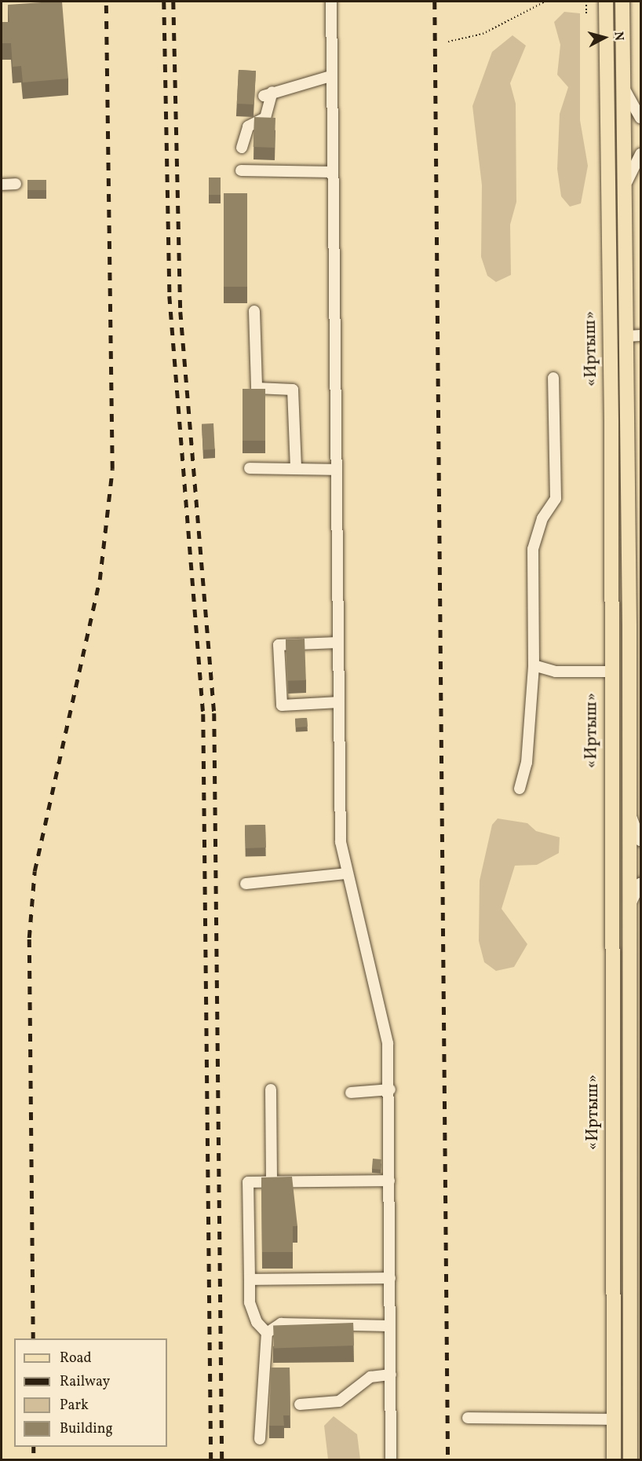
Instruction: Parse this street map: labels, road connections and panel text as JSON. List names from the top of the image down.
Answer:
{
  "streets": {
    "main road": ["«Иртыш»"]
  },
  "legend": [
    "Road",
    "Railway",
    "Park",
    "Building"
  ],
  "north": "right"
}
